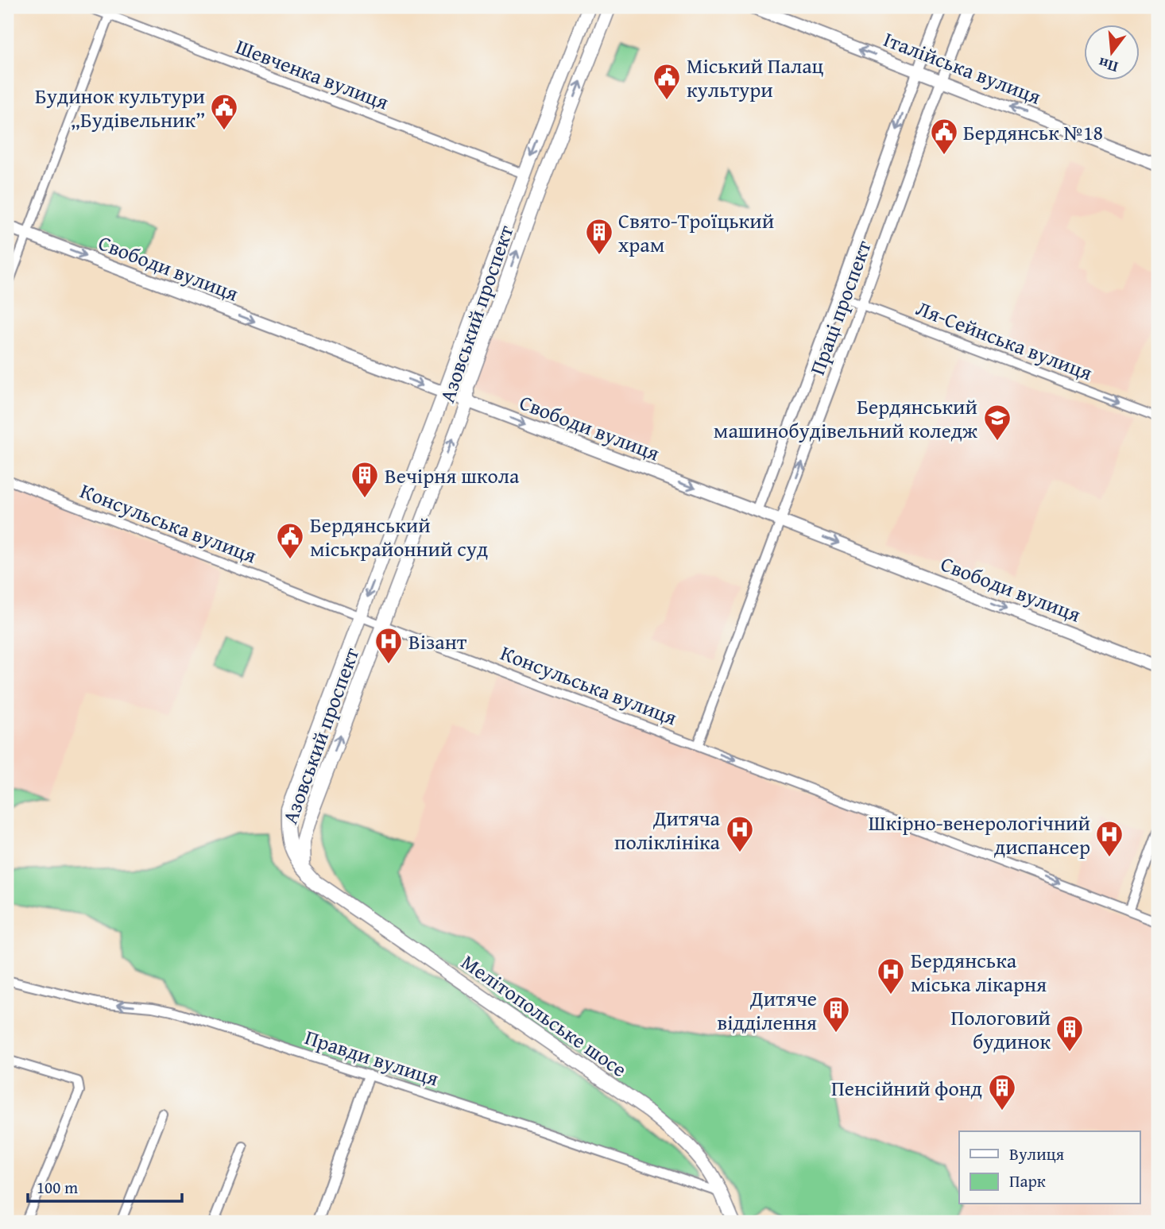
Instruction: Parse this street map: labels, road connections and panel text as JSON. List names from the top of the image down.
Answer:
{
  "streets": {
    "main road": [
      "Італійська вулиця",
      "Свободи вулиця",
      "Азовський проспект",
      "Мелітопольське шосе"
    ],
    "street": [
      "Шевченка вулиця",
      "Праці проспект",
      "Ля-Сейнська вулиця",
      "Консульська вулиця",
      "Правди вулиця"
    ]
  },
  "crossings": [
    ["Італійська вулиця", "Праці проспект"],
    ["Шевченка вулиця", "Азовський проспект"],
    ["Свободи вулиця", "Праці проспект"],
    ["Свободи вулиця", "Азовський проспект"],
    ["Праці проспект", "Ля-Сейнська вулиця"],
    ["Праці проспект", "Консульська вулиця"],
    ["Азовський проспект", "Консульська вулиця"],
    ["Азовський проспект", "Мелітопольське шосе"],
    ["Мелітопольське шосе", "Правди вулиця"]
  ],
  "one_way": [
    "Італійська вулиця",
    "Свободи вулиця",
    "Ля-Сейнська вулиця",
    "Консульська вулиця",
    "Правди вулиця"
  ],
  "places": {
    "public building": [
      "Міський Палац культури",
      "Будинок культури „Будівельник”",
      "Бердянськ №18",
      "Бердянський міськрайонний суд"
    ],
    "building": [
      "Свято-Троїцький храм",
      "Вечірня школа",
      "Дитяче відділення",
      "Пологовий будинок",
      "Пенсійний фонд"
    ],
    "school or university": ["Бердянський машинобудівельний коледж"],
    "hospital": [
      "Візант",
      "Дитяча поліклініка",
      "Шкірно-венерологічний диспансер",
      "Бердянська міська лікарня"
    ]
  },
  "legend": ["Вулиця", "Парк"],
  "scale_bar": "100 m",
  "north": "bottom"
}
